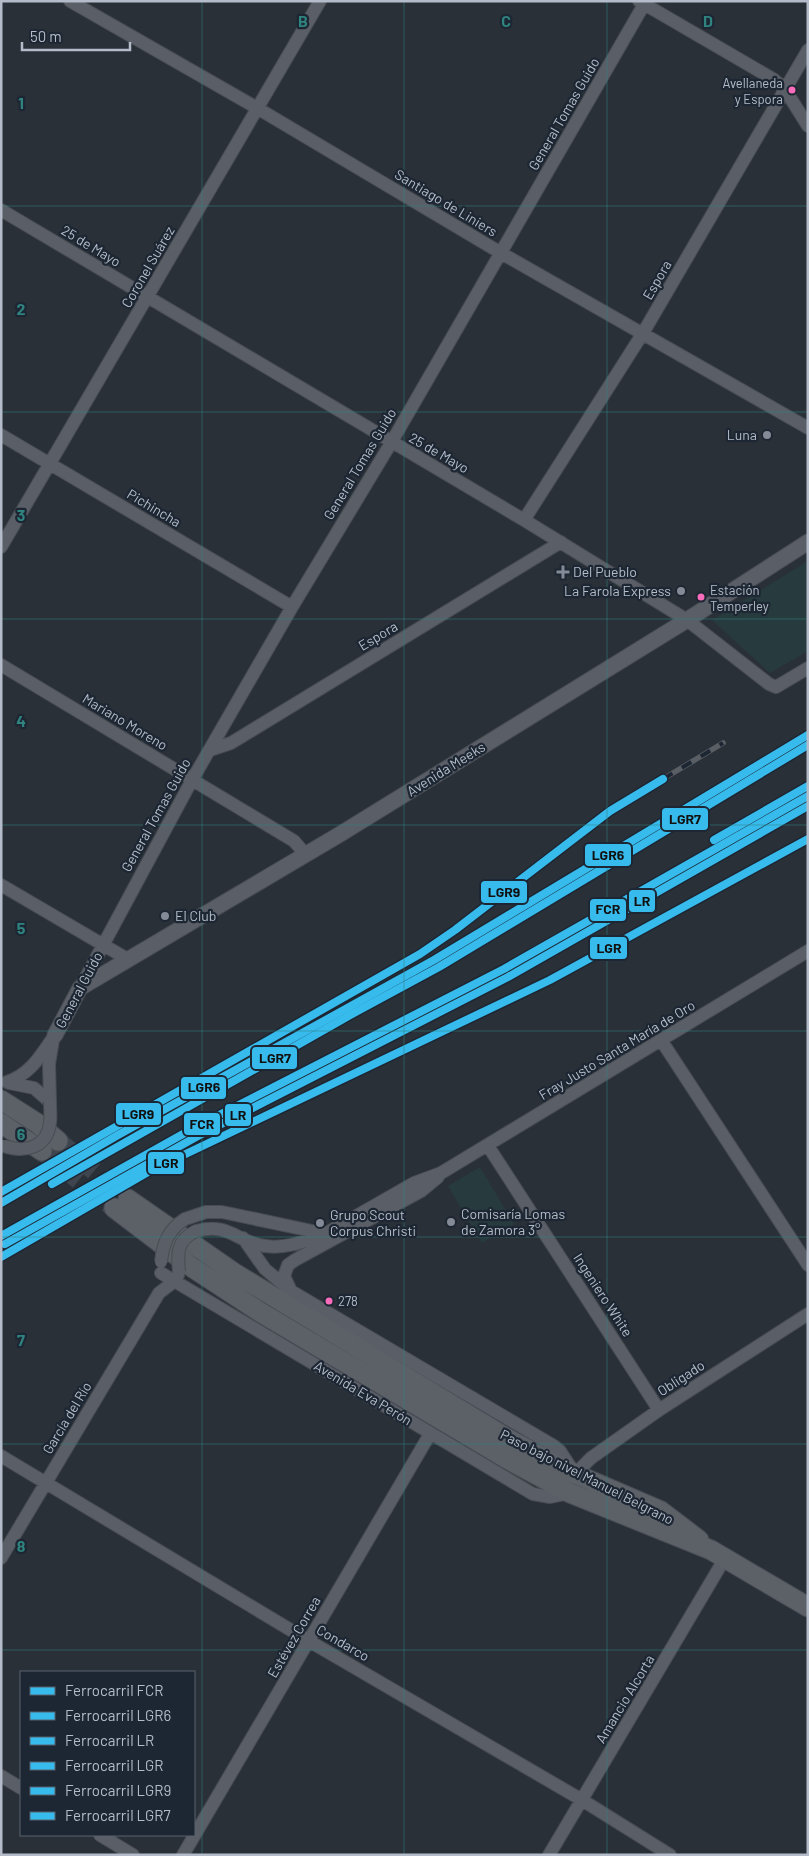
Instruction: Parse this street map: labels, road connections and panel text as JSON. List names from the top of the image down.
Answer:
{
  "streets": {
    "main road": ["Paso bajo nivel Manuel Belgrano"],
    "street": [
      "General Tomas Guido",
      "Santiago de Liniers",
      "25 de Mayo",
      "Coronel Suárez",
      "Espora",
      "Pichincha",
      "Mariano Moreno",
      "Avenida Meeks",
      "General Guido",
      "Fray Justo Santa María de Oro",
      "Ingeniero White",
      "Obligado",
      "Avenida Eva Perón",
      "García del Río",
      "Estévez Correa",
      "Condarco",
      "Amancio Alcorta"
    ]
  },
  "crossings": [
    ["General Tomas Guido", "Santiago de Liniers"],
    ["General Tomas Guido", "25 de Mayo"],
    ["General Tomas Guido", "Espora"],
    ["General Tomas Guido", "Pichincha"],
    ["General Tomas Guido", "Mariano Moreno"],
    ["General Tomas Guido", "General Guido"],
    ["Santiago de Liniers", "Coronel Suárez"],
    ["Santiago de Liniers", "Espora"],
    ["25 de Mayo", "Coronel Suárez"],
    ["25 de Mayo", "Espora"],
    ["25 de Mayo", "Avenida Meeks"],
    ["Coronel Suárez", "Pichincha"],
    ["Mariano Moreno", "Avenida Meeks"],
    ["Avenida Meeks", "General Guido"],
    ["Fray Justo Santa María de Oro", "Ingeniero White"],
    ["Fray Justo Santa María de Oro", "García del Río"],
    ["Ingeniero White", "Obligado"],
    ["Obligado", "Paso bajo nivel Manuel Belgrano"],
    ["Avenida Eva Perón", "García del Río"],
    ["Avenida Eva Perón", "Paso bajo nivel Manuel Belgrano"],
    ["Avenida Eva Perón", "Estévez Correa"],
    ["García del Río", "Condarco"],
    ["Paso bajo nivel Manuel Belgrano", "Amancio Alcorta"],
    ["Estévez Correa", "Condarco"],
    ["Condarco", "Amancio Alcorta"]
  ],
  "places": {
    "other": [
      "Avellaneda y Espora",
      "Luna",
      "La Farola Express",
      "Estación Temperley",
      "El Club",
      "Comisaría Lomas de Zamora 3°",
      "Grupo Scout Corpus Christi",
      "278"
    ],
    "health": ["Del Pueblo"]
  },
  "lines": [
    "rail line LGR6",
    "rail line LGR7",
    "rail line LGR9",
    "rail line FCR",
    "rail line LR",
    "rail line LGR"
  ],
  "legend": [
    "Ferrocarril FCR",
    "Ferrocarril LGR6",
    "Ferrocarril LR",
    "Ferrocarril LGR",
    "Ferrocarril LGR9",
    "Ferrocarril LGR7"
  ],
  "scale_bar": "50 m",
  "grid": {
    "columns": ["B", "C", "D"],
    "rows": [
      "1",
      "2",
      "3",
      "4",
      "5",
      "6",
      "7",
      "8"
    ]
  }
}
